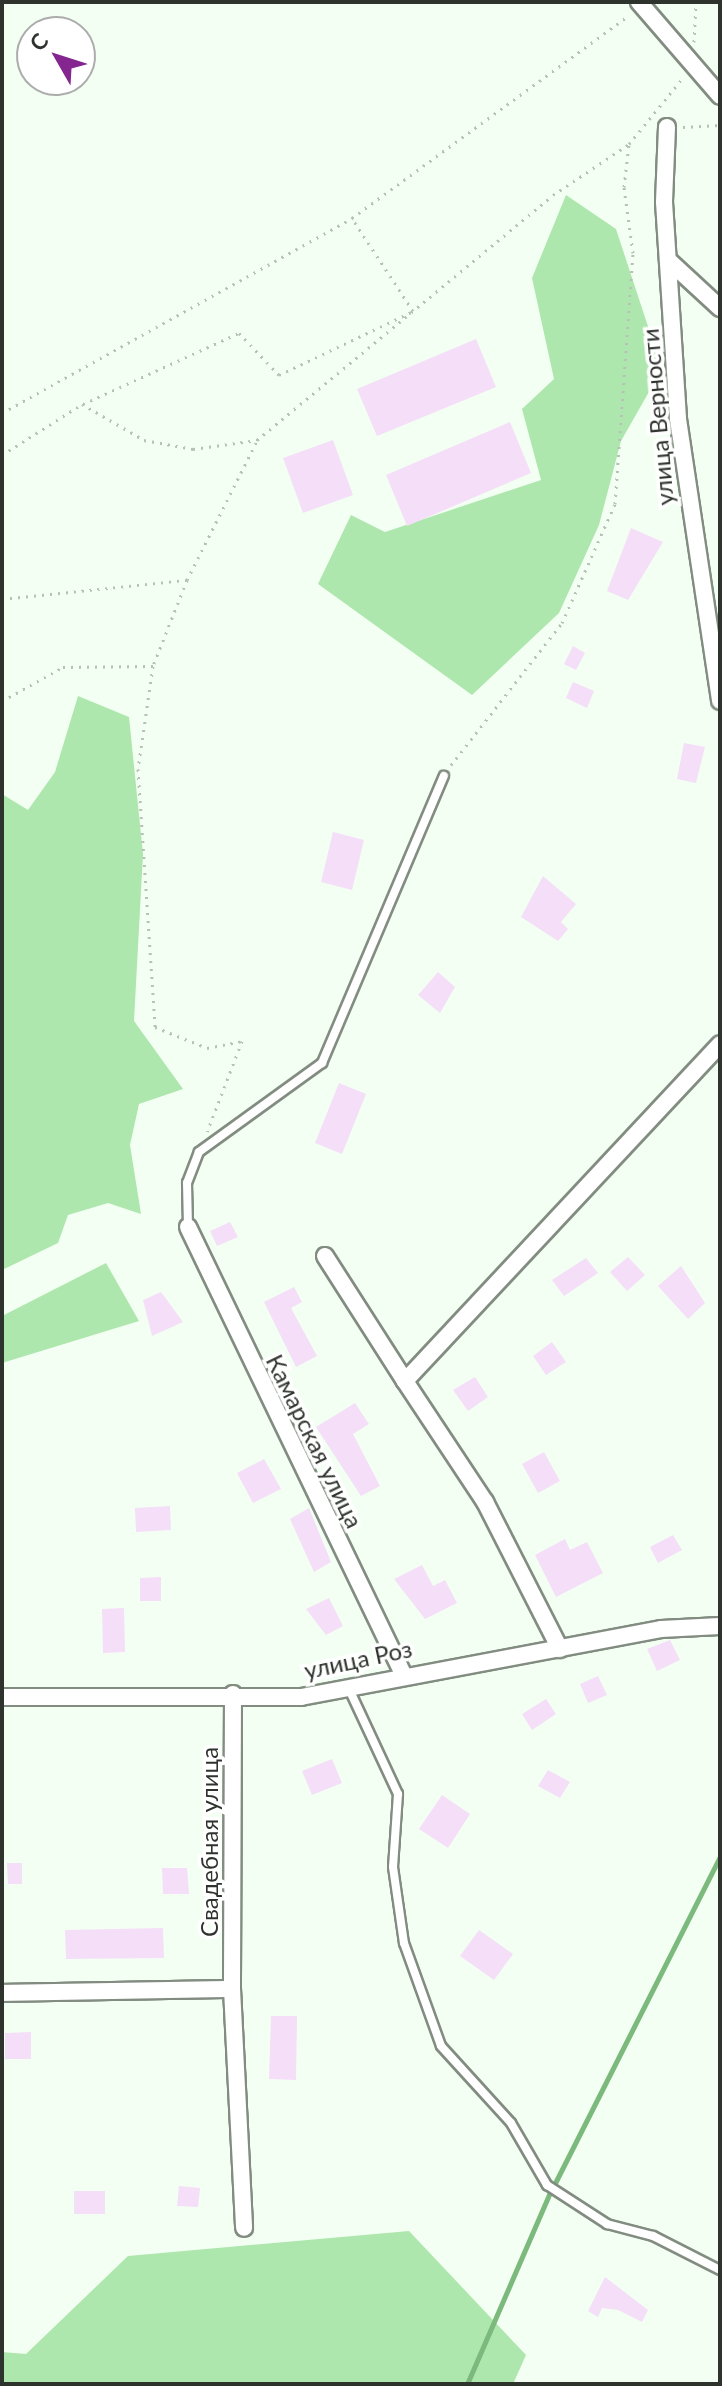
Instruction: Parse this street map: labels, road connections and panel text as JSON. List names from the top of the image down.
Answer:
{
  "streets": {
    "street": [
      "улица Верности",
      "Камарская улица",
      "улица Роз",
      "Свадебная улица"
    ]
  },
  "crossings": [
    ["Камарская улица", "улица Роз"],
    ["улица Роз", "Свадебная улица"]
  ],
  "north": "top left"
}
